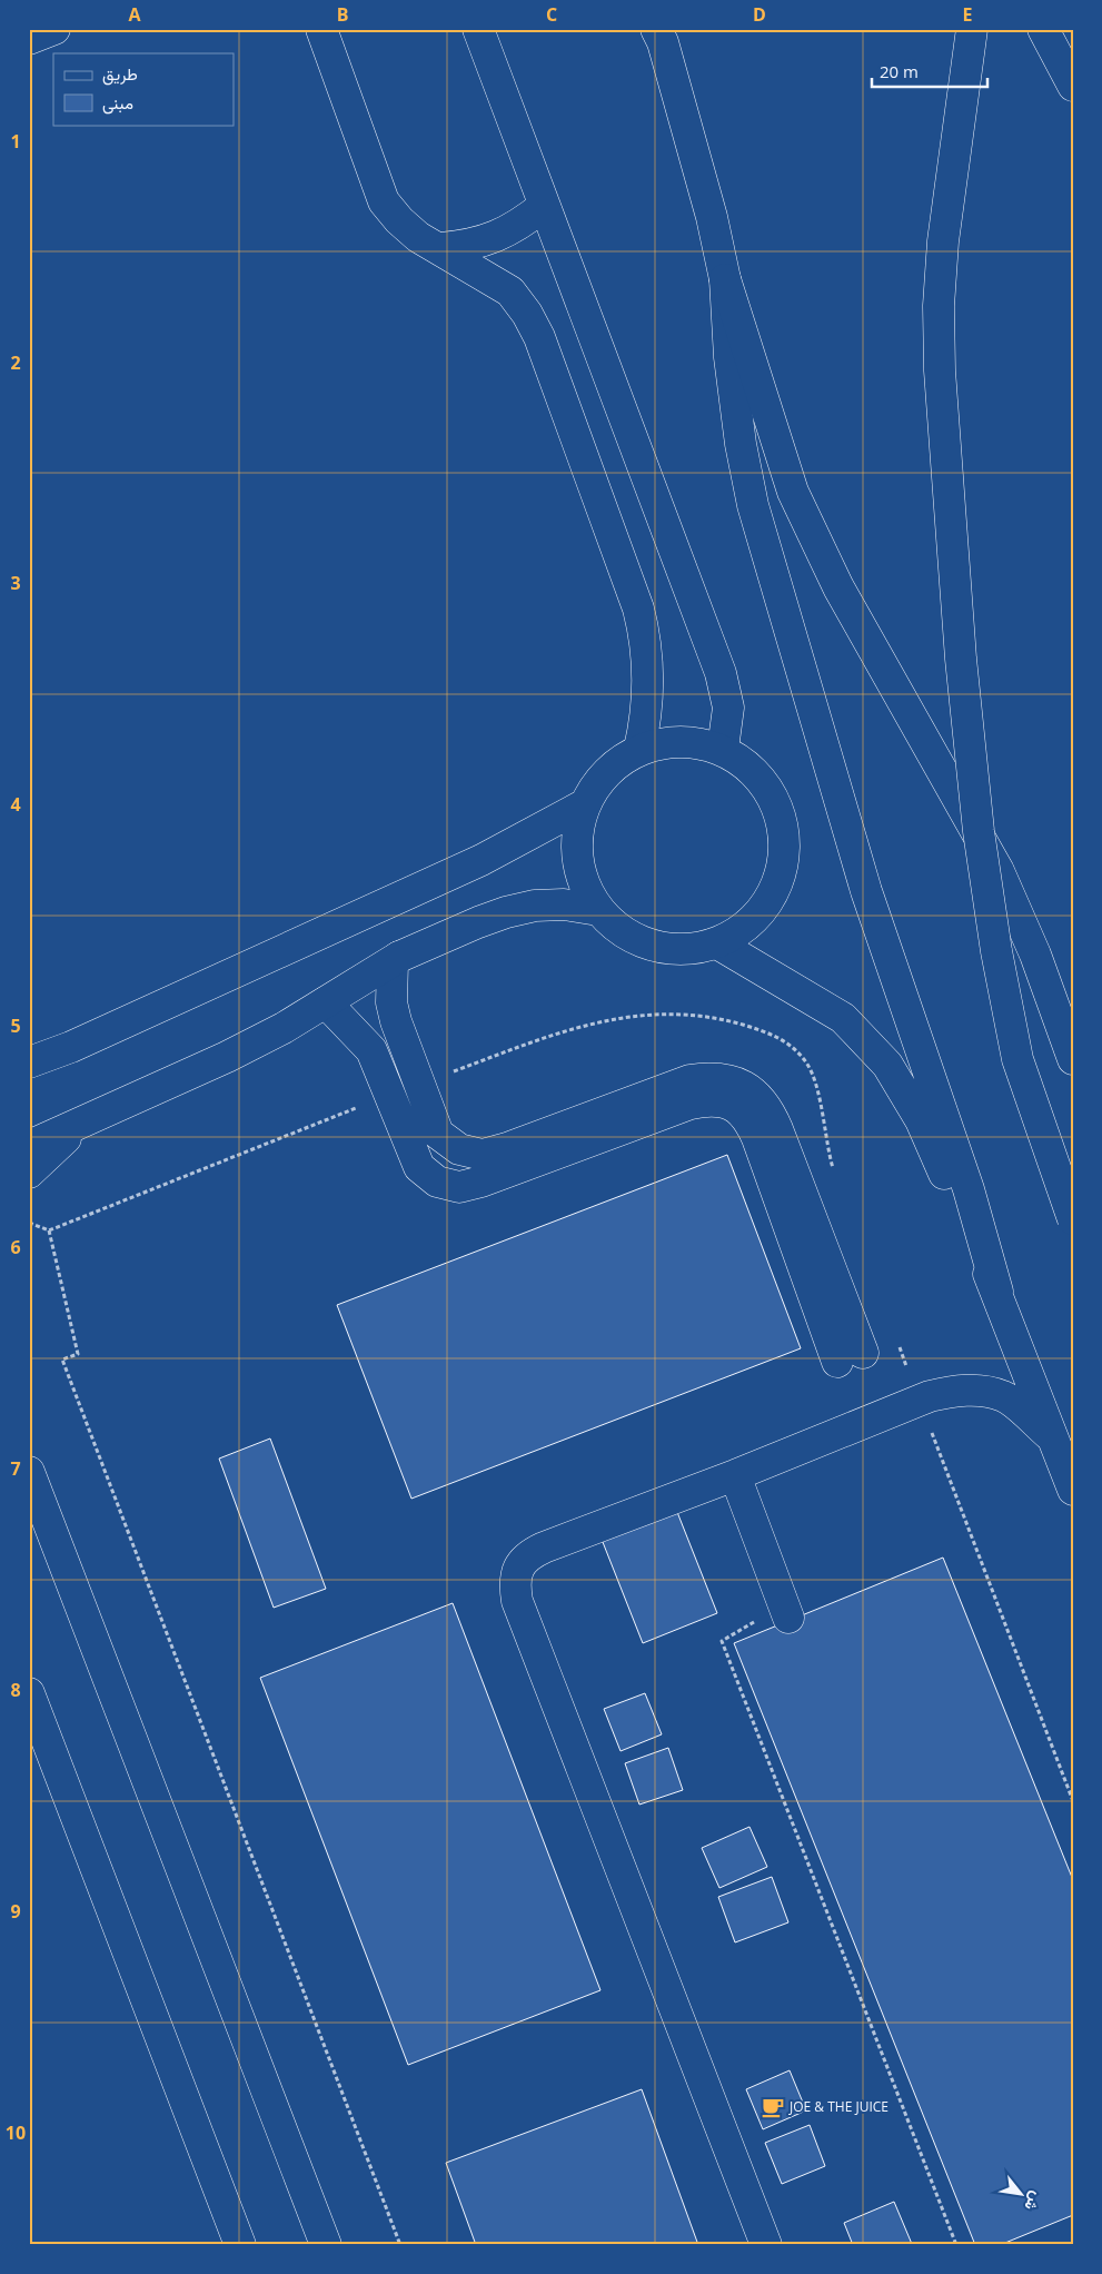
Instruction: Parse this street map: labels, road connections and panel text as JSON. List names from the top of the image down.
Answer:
{
  "places": {
    "cafe": ["JOE & THE JUICE"]
  },
  "legend": ["طريق", "مبنى"],
  "scale_bar": "20 m",
  "north": "bottom right",
  "grid": {
    "columns": [
      "A",
      "B",
      "C",
      "D",
      "E"
    ],
    "rows": [
      "1",
      "2",
      "3",
      "4",
      "5",
      "6",
      "7",
      "8",
      "9",
      "10"
    ]
  }
}
